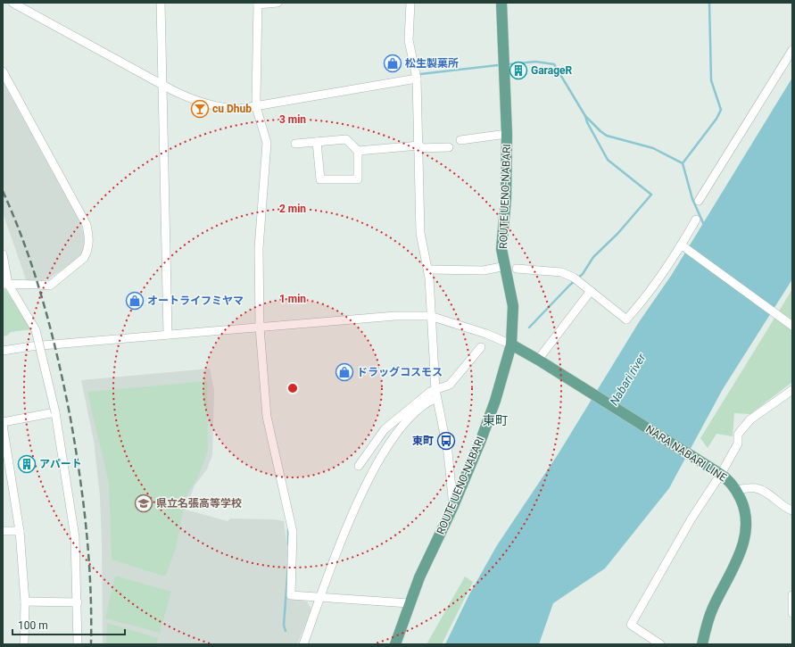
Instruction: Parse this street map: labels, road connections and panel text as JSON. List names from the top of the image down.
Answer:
{
  "streets": {
    "main road": ["ROUTE UENO-NABARI", "NARA NABARI LINE"]
  },
  "crossings": [
    ["ROUTE UENO-NABARI", "NARA NABARI LINE"]
  ],
  "districts": ["東町"],
  "water": ["Nabari river"],
  "places": {
    "shop": ["松生製菓所", "オートライフミヤマ", "ドラッグコスモス"],
    "building": ["GarageR", "アパート"],
    "bar": ["cu Dhub"],
    "bus stop": ["東町"],
    "school or university": ["県立名張高等学校"]
  },
  "scale_bar": "100 m",
  "rings": ["3 min", "2 min", "1 min"]
}
